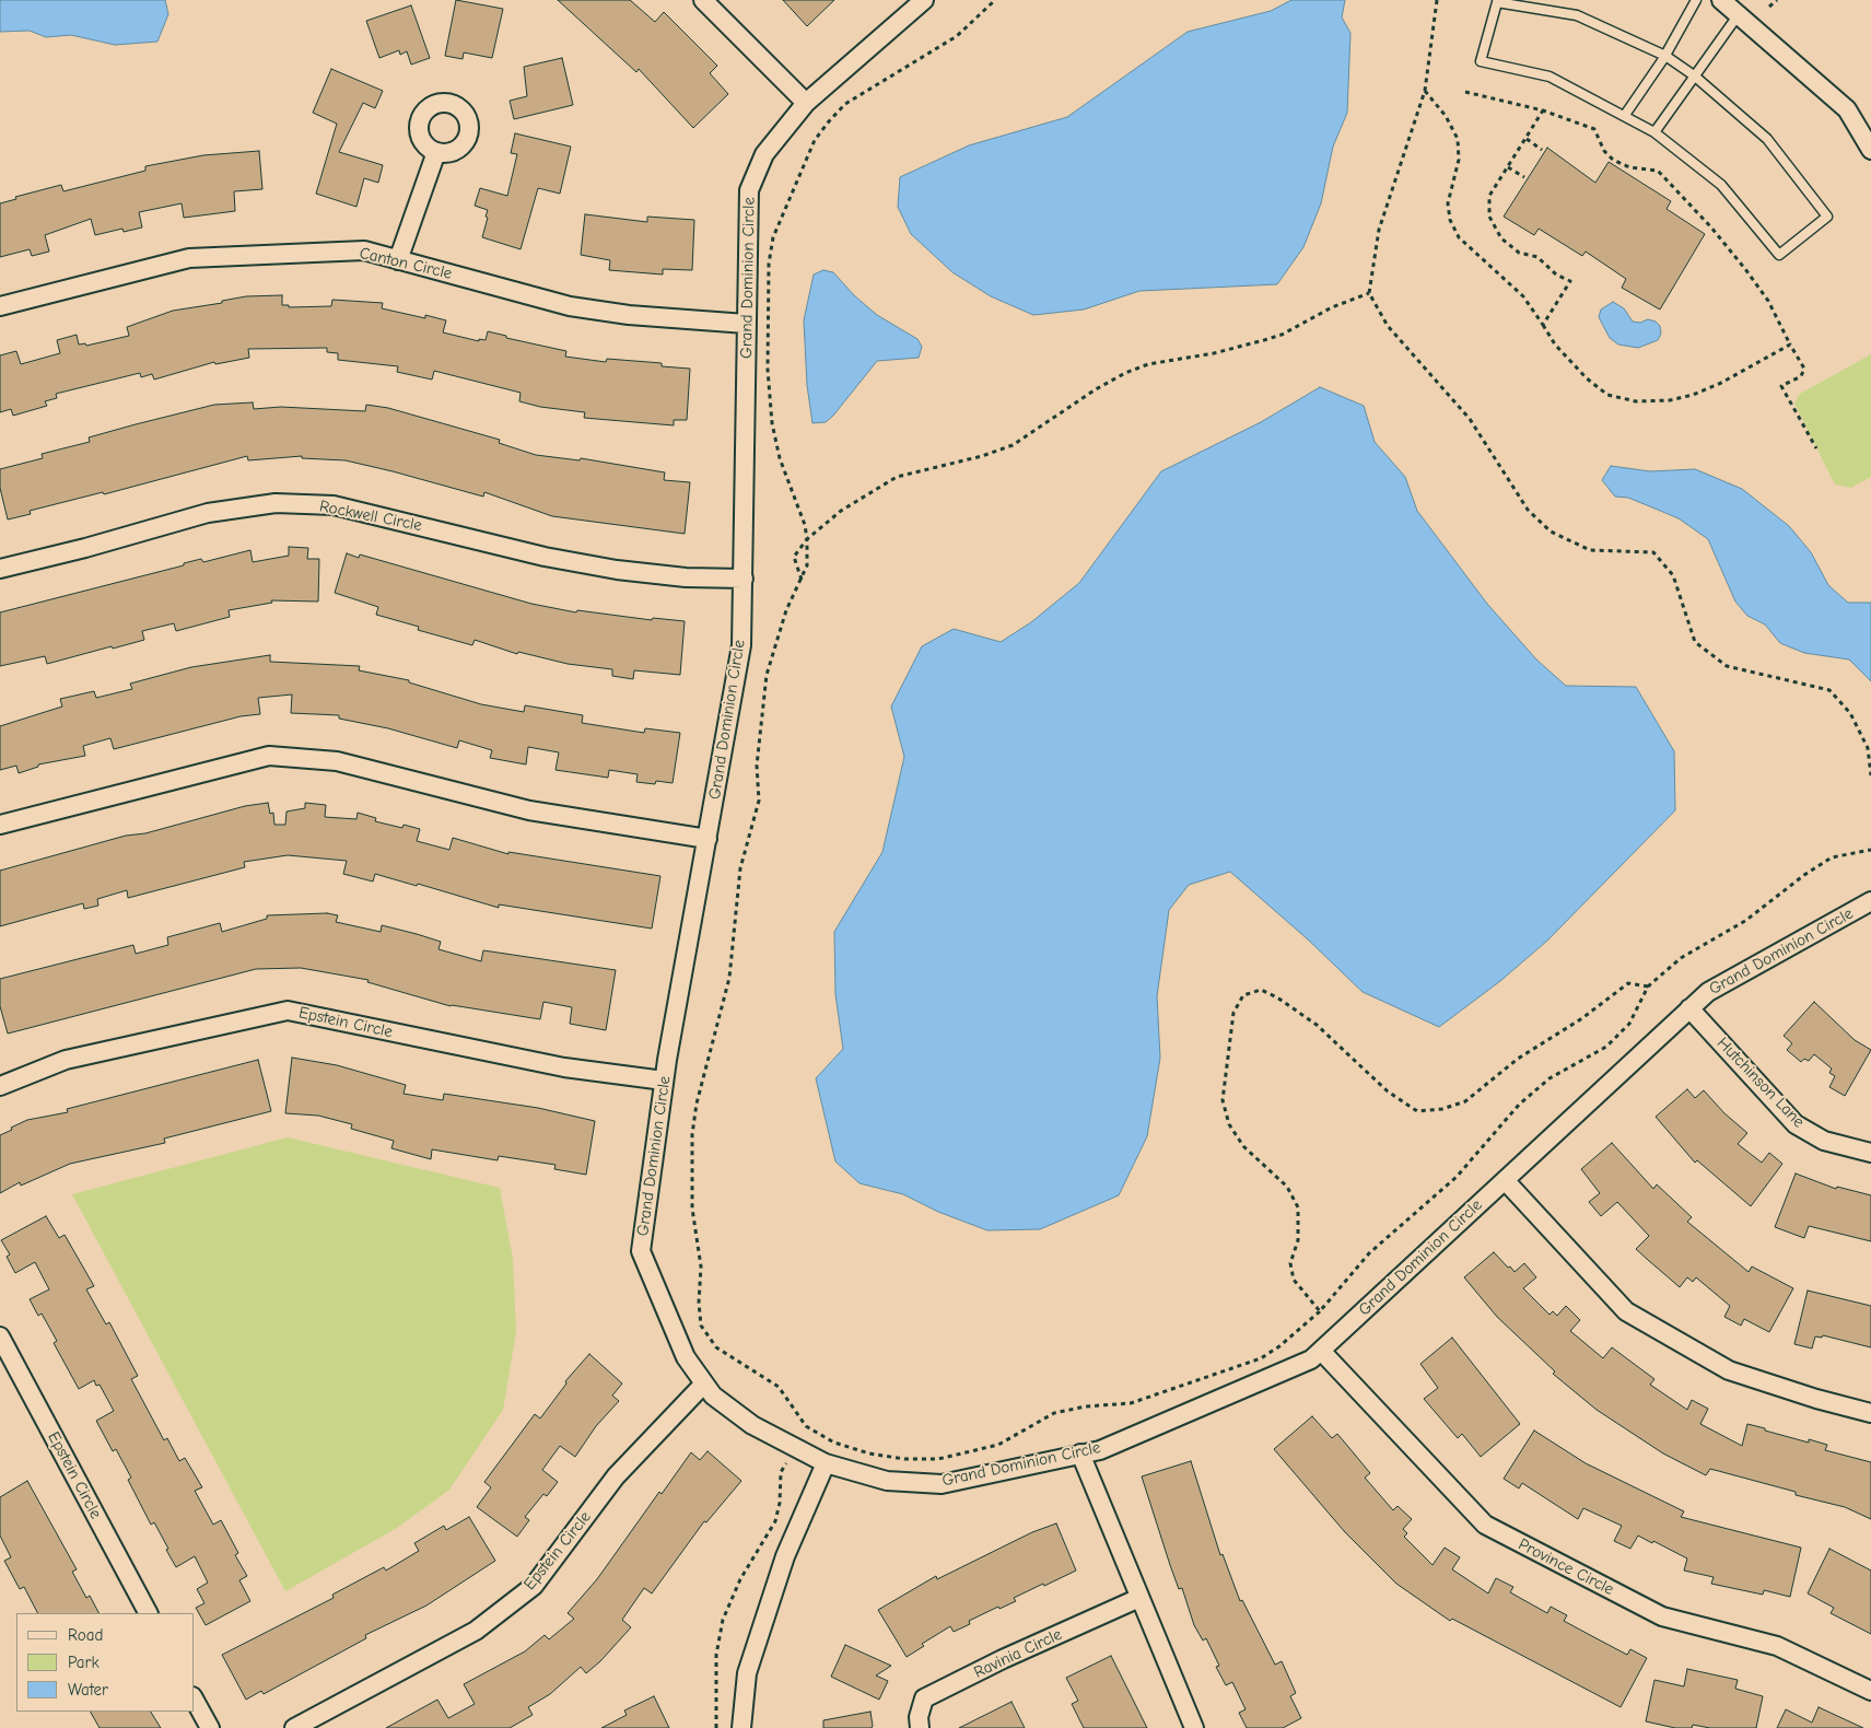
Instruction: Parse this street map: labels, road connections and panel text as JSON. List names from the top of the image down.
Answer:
{
  "streets": {
    "street": [
      "Canton Circle",
      "Grand Dominion Circle",
      "Rockwell Circle",
      "Epstein Circle",
      "Hutchinson Lane",
      "Province Circle",
      "Ravinia Circle"
    ]
  },
  "crossings": [
    ["Canton Circle", "Grand Dominion Circle"],
    ["Grand Dominion Circle", "Rockwell Circle"],
    ["Grand Dominion Circle", "Epstein Circle"],
    ["Grand Dominion Circle", "Hutchinson Lane"],
    ["Grand Dominion Circle", "Province Circle"]
  ],
  "legend": ["Road", "Park", "Water"]
}
